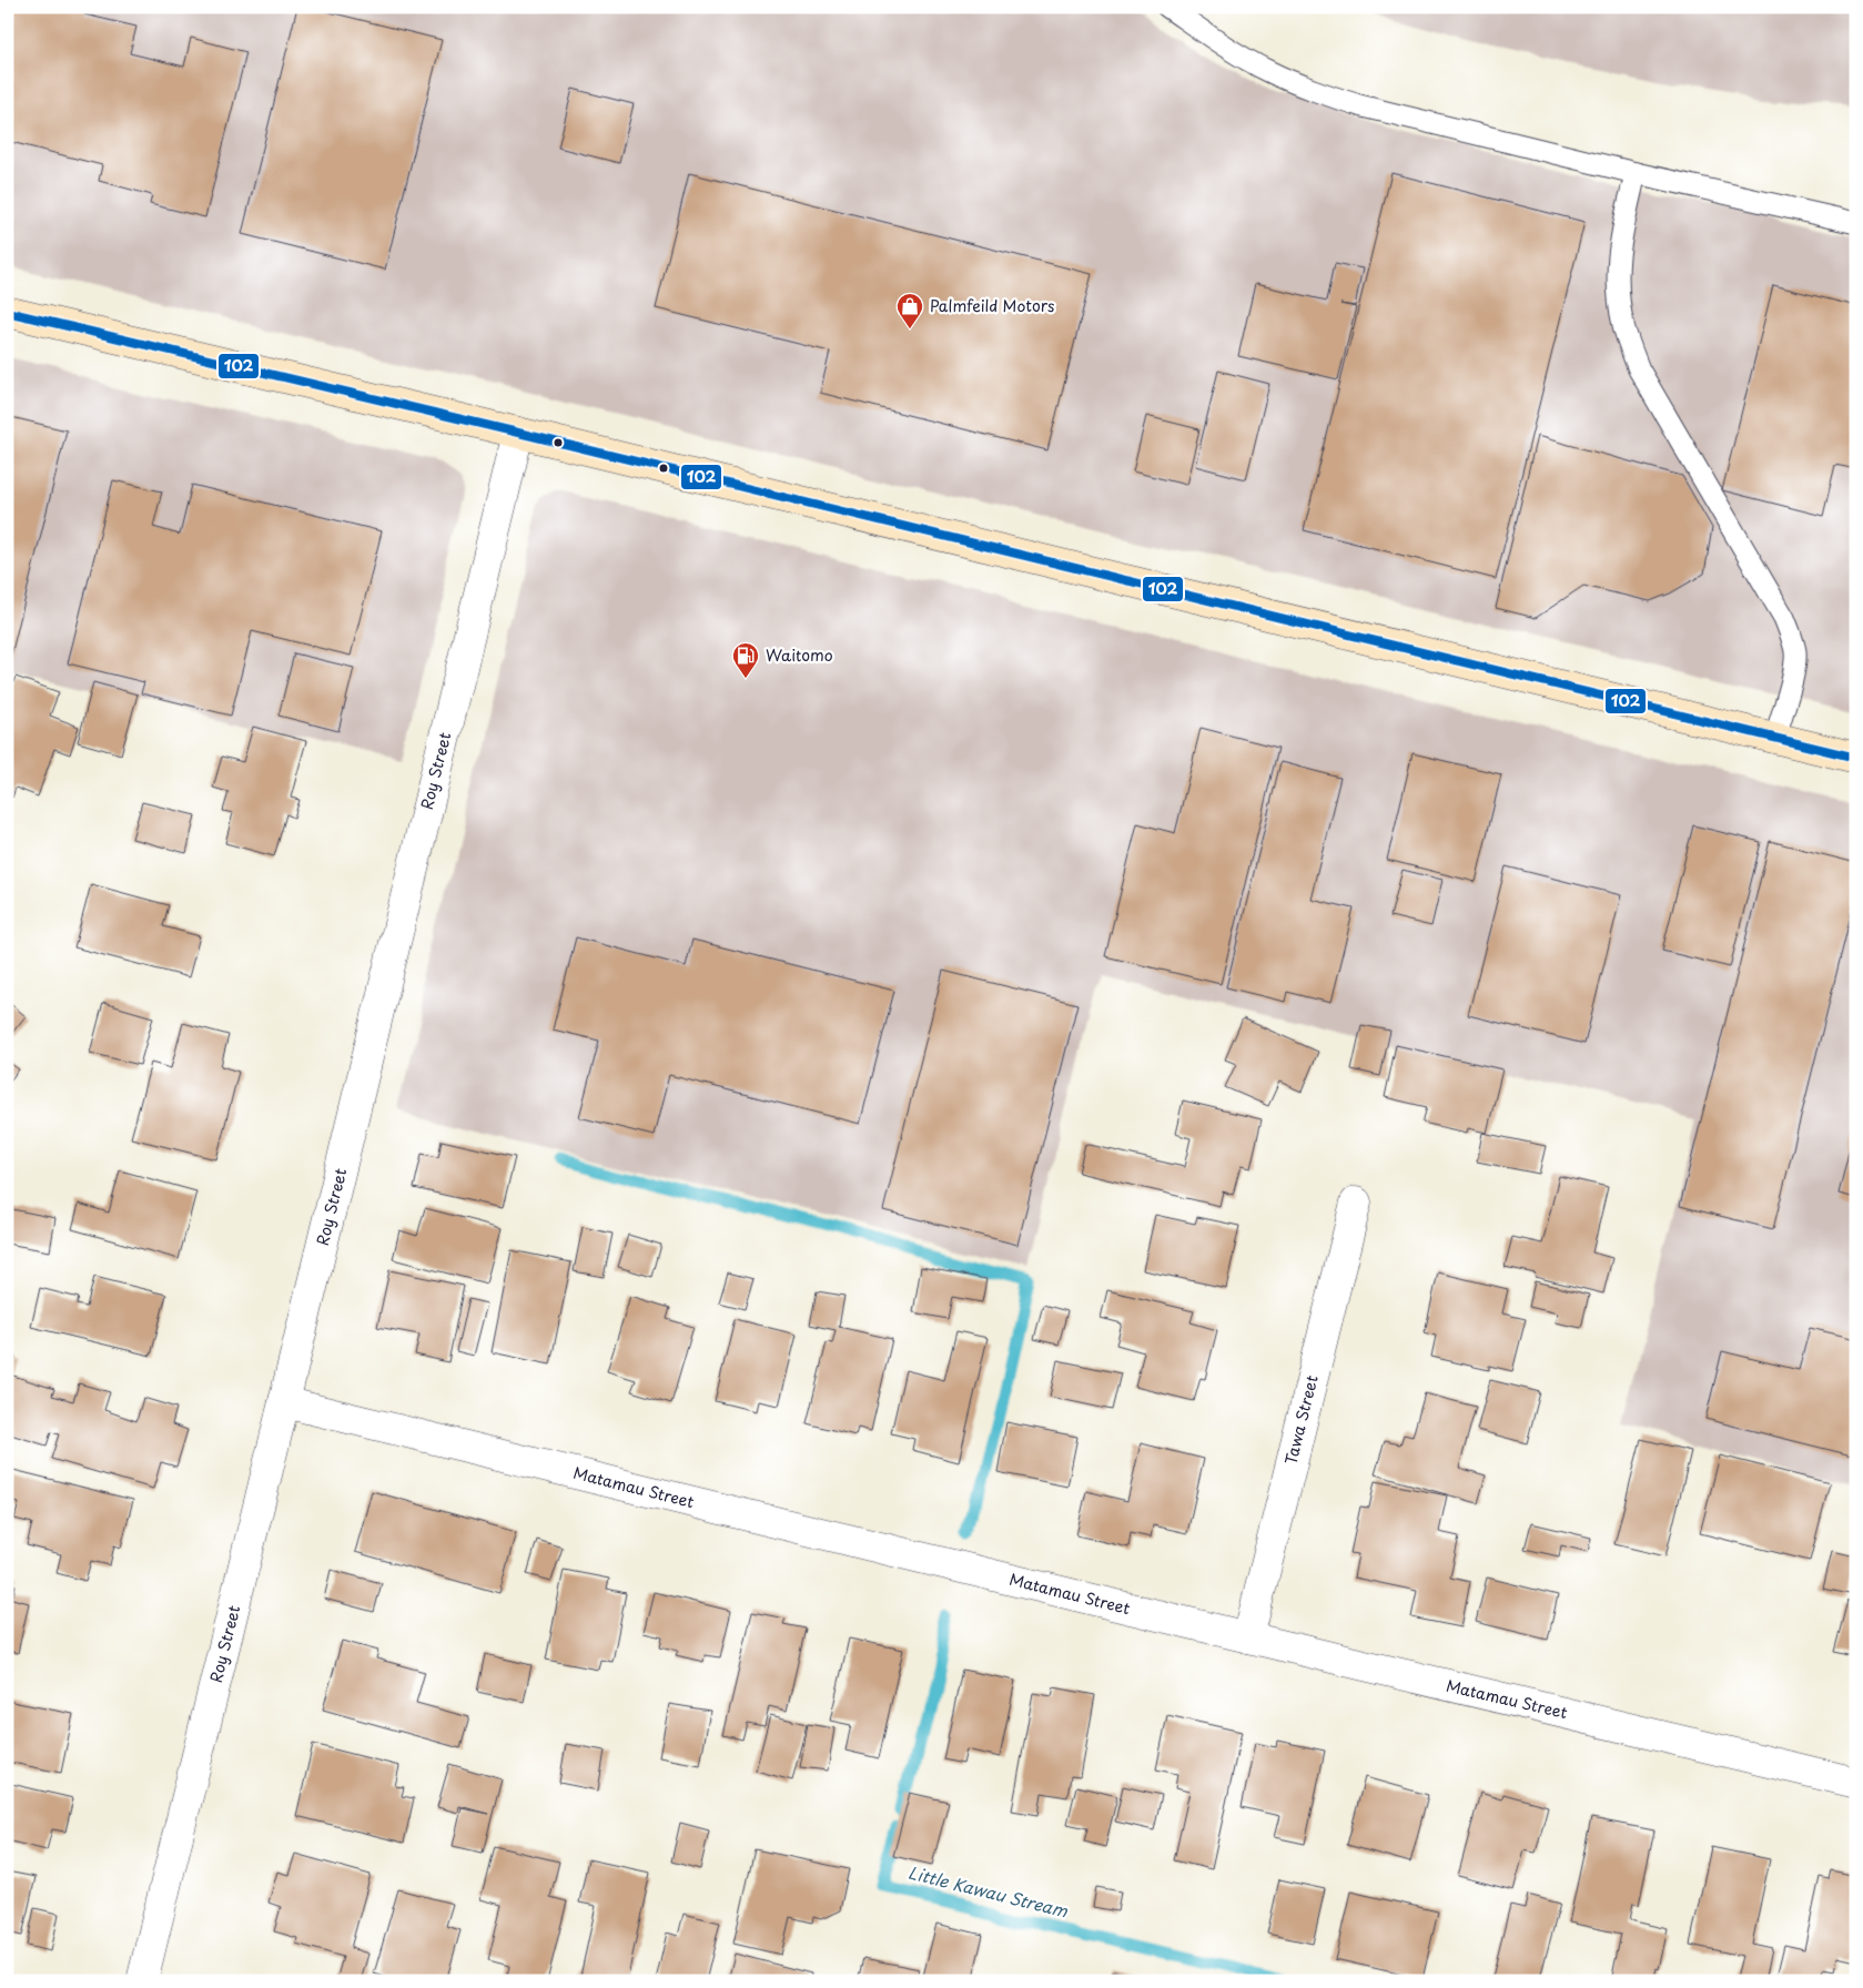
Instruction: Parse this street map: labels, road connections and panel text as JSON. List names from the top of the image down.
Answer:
{
  "streets": {
    "street": ["Roy Street", "Tawa Street", "Matamau Street"]
  },
  "crossings": [
    ["Roy Street", "Matamau Street"],
    ["Tawa Street", "Matamau Street"]
  ],
  "water": ["Little Kawau Stream"],
  "places": {
    "shop": ["Palmfeild Motors"],
    "fuel station": ["Waitomo"]
  },
  "lines": ["transit line 102"]
}
